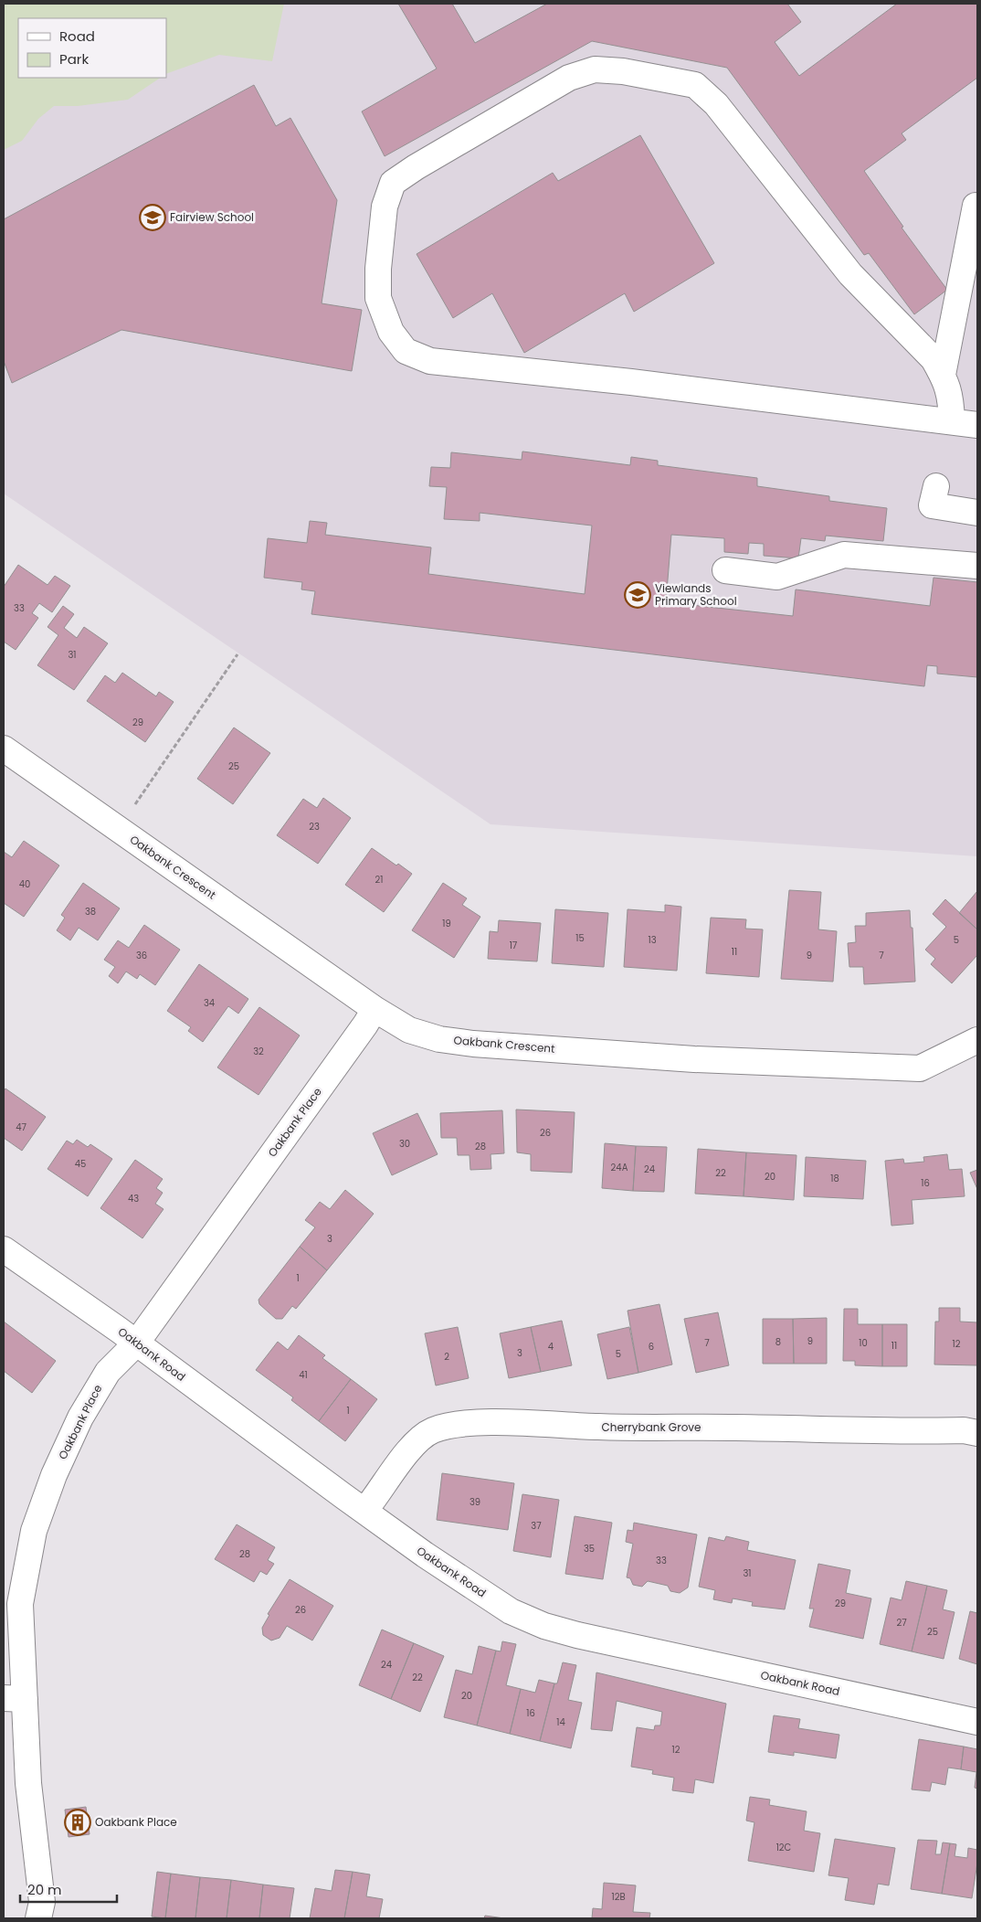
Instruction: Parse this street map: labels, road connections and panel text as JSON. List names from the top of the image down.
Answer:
{
  "streets": {
    "street": [
      "Oakbank Crescent",
      "Oakbank Place",
      "Oakbank Road",
      "Cherrybank Grove"
    ]
  },
  "crossings": [
    ["Oakbank Crescent", "Oakbank Place"],
    ["Oakbank Place", "Oakbank Road"],
    ["Oakbank Road", "Cherrybank Grove"]
  ],
  "places": {
    "school or university": ["Fairview School", "Viewlands Primary School"],
    "building": ["Oakbank Place"]
  },
  "house_numbers": [
    "33",
    "31",
    "29",
    "25",
    "23",
    "21",
    "40",
    "38",
    "19",
    "15",
    "13",
    "5",
    "17",
    "11",
    "36",
    "9",
    "7",
    "34",
    "32",
    "47",
    "26",
    "30",
    "28",
    "45",
    "24A",
    "24",
    "22",
    "20",
    "18",
    "16",
    "43",
    "3",
    "1",
    "9",
    "8",
    "7",
    "10",
    "12",
    "11",
    "4",
    "6",
    "3",
    "5",
    "2",
    "41",
    "1",
    "39",
    "37",
    "35",
    "28",
    "33",
    "31",
    "29",
    "26",
    "27",
    "25",
    "24",
    "22",
    "20",
    "16",
    "14",
    "12",
    "12C",
    "12B"
  ],
  "legend": ["Road", "Park"],
  "scale_bar": "20 m"
}
